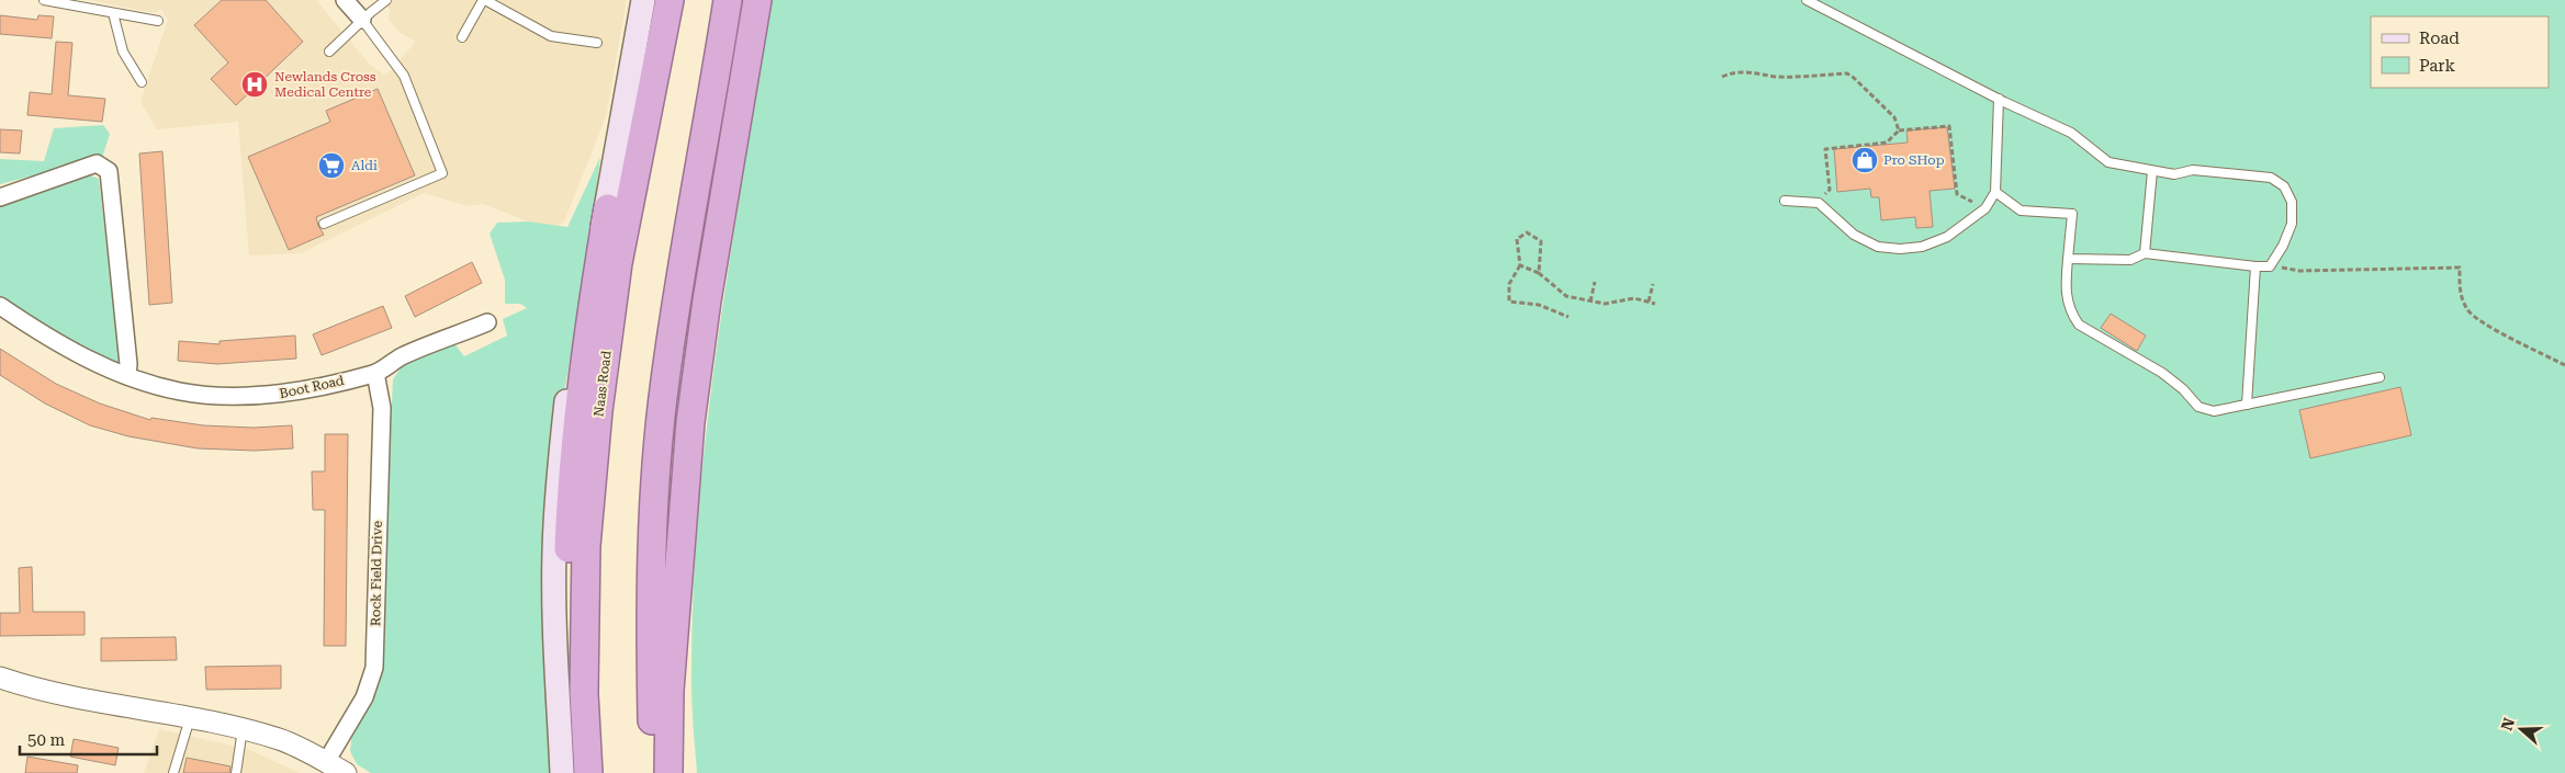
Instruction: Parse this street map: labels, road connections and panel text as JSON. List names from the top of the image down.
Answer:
{
  "streets": {
    "highway": ["Naas Road"],
    "street": ["Boot Road", "Rock Field Drive"]
  },
  "crossings": [
    ["Boot Road", "Rock Field Drive"]
  ],
  "places": {
    "hospital": ["Newlands Cross Medical Centre"],
    "shop": ["Pro SHop"],
    "supermarket": ["Aldi"]
  },
  "legend": ["Road", "Park"],
  "scale_bar": "50 m",
  "north": "left"
}
